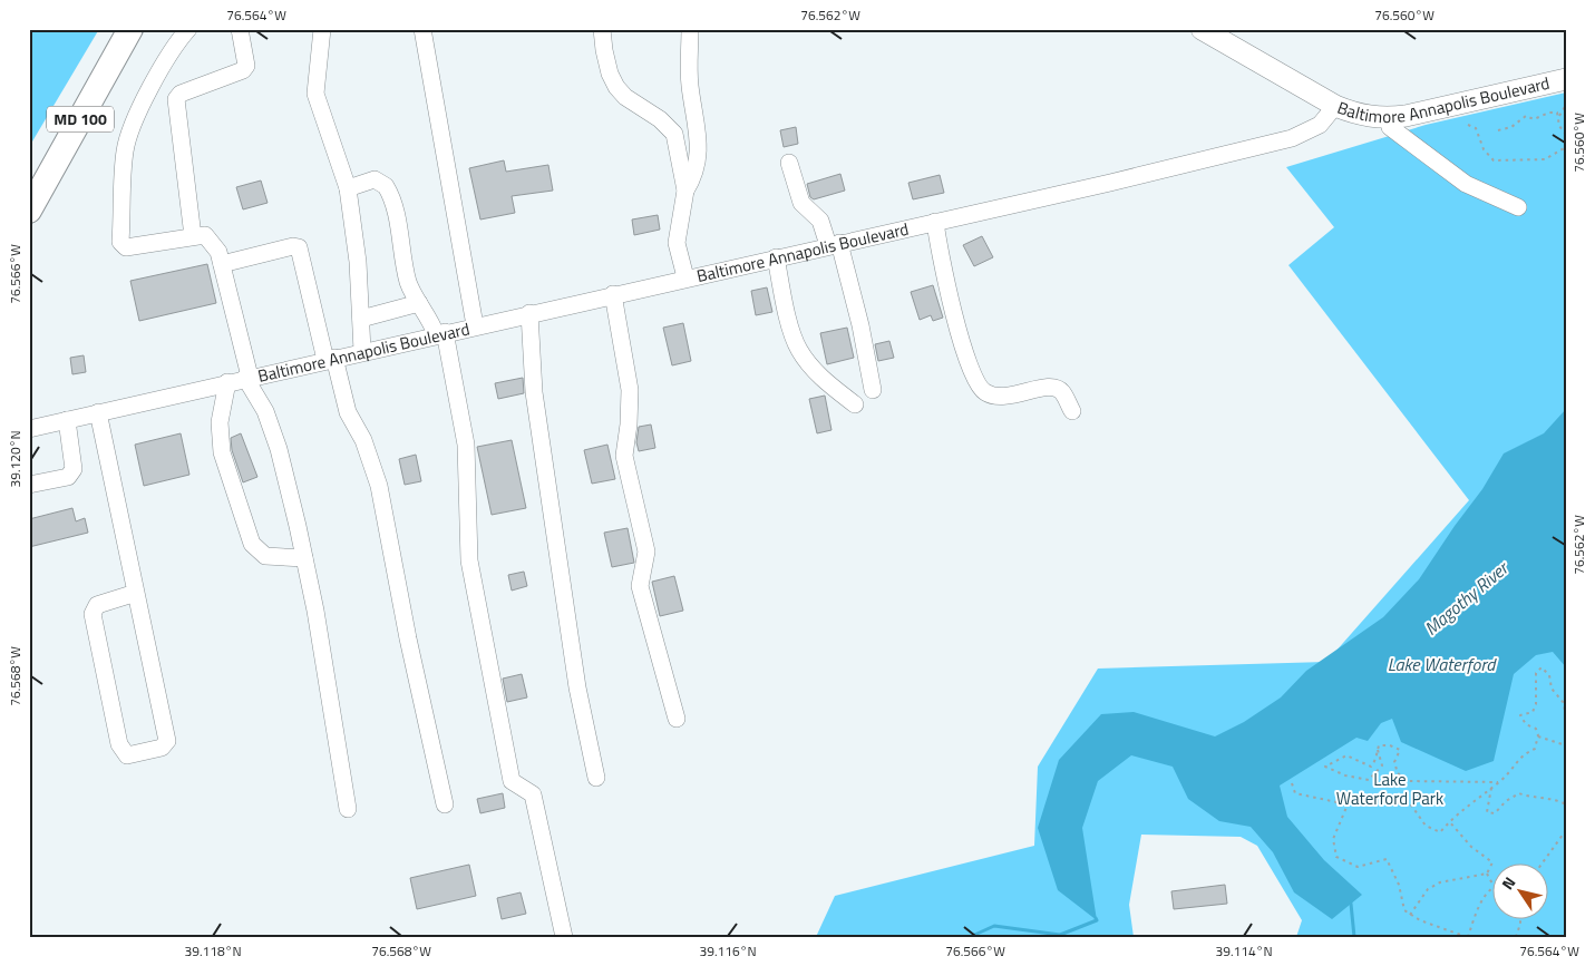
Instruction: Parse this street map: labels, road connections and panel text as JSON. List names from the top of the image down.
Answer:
{
  "streets": {
    "highway": ["MD 100"],
    "main road": ["Baltimore Annapolis Boulevard"]
  },
  "water": ["Magothy River", "Lake Waterford"],
  "parks": ["Lake Waterford Park"],
  "north": "top left",
  "coordinates": [
    "76.564°W",
    "76.562°W",
    "76.560°W",
    "76.566°W",
    "39.120°N",
    "76.568°W",
    "39.118°N",
    "39.116°N",
    "39.114°N"
  ]
}
